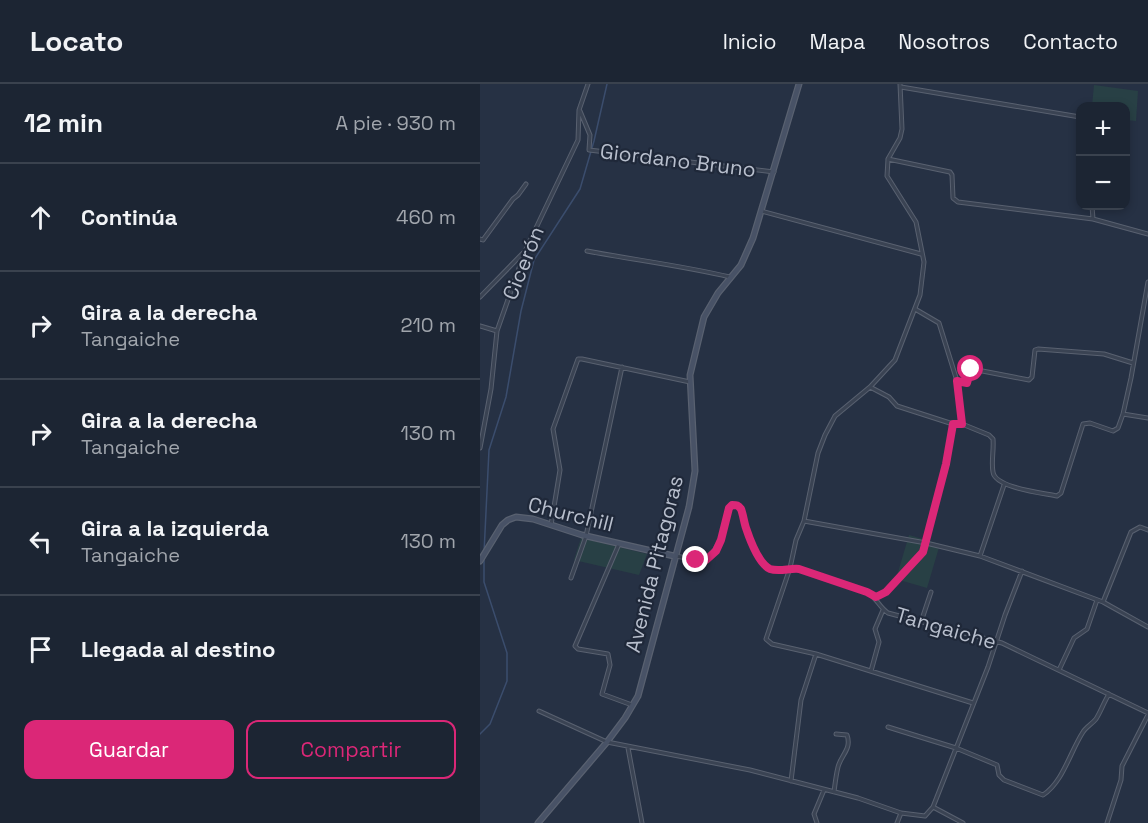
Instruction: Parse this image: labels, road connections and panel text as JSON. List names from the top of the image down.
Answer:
{
  "streets": {
    "main road": ["Churchill", "Avenida Pitagoras"],
    "street": ["Giordano Bruno", "Cicerón", "Tangaiche"]
  },
  "crossings": [
    ["Giordano Bruno", "Cicerón"],
    ["Giordano Bruno", "Avenida Pitagoras"],
    ["Churchill", "Avenida Pitagoras"],
    ["Churchill", "Tangaiche"],
    ["Avenida Pitagoras", "Tangaiche"]
  ],
  "page": {
    "header": "Locato",
    "nav": [
      "Inicio",
      "Mapa",
      "Nosotros",
      "Contacto"
    ],
    "heading": ["12 min", "A pie · 930 m"],
    "map_buttons": ["+", "−"],
    "list": [
      ["Continúa", "460 m"],
      ["Gira a la derecha", "Tangaiche", "210 m"],
      ["Gira a la derecha", "Tangaiche", "130 m"],
      ["Gira a la izquierda", "Tangaiche", "130 m"],
      "Llegada al destino"
    ],
    "buttons": ["Guardar", "Compartir"]
  }
}
